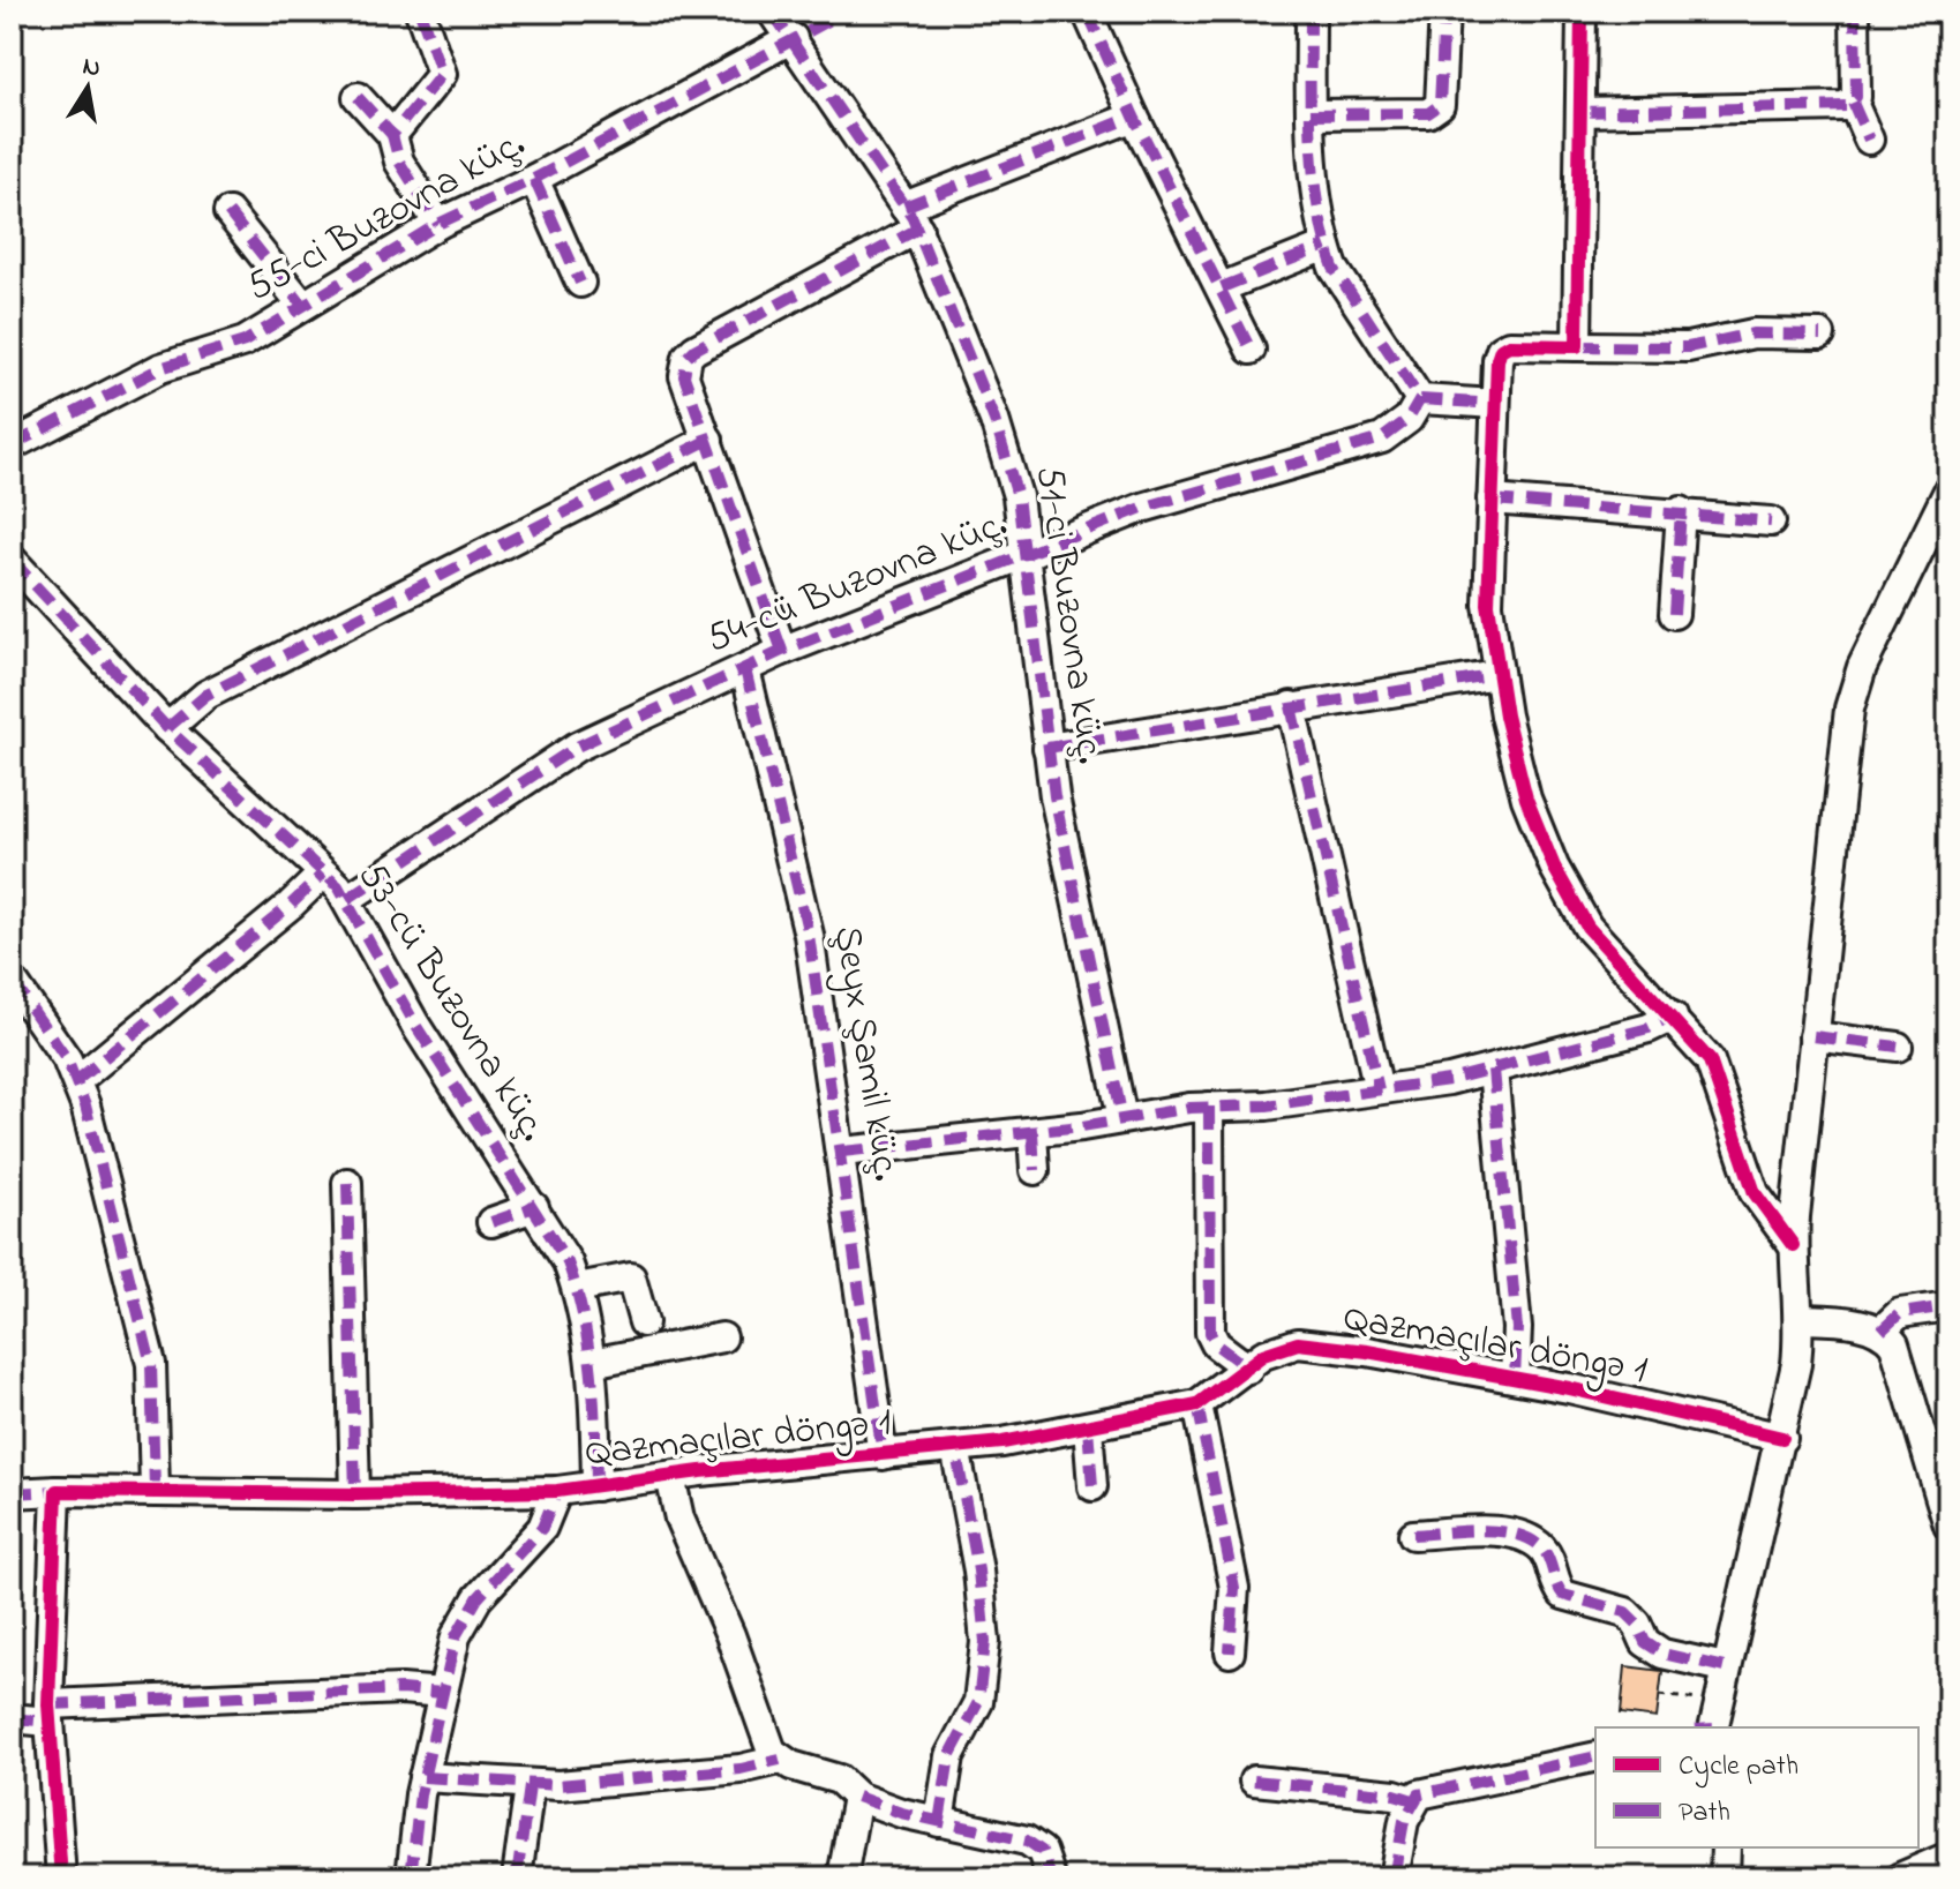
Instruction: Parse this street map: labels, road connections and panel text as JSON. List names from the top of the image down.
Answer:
{
  "streets": {
    "street": [
      "55-ci Buzovna küç.",
      "54-cü Buzovna küç.",
      "51-ci Buzovna küç.",
      "53-cü Buzovna küç.",
      "Şeyx Şamil küç.",
      "Qazmaçılar döngə 1"
    ]
  },
  "crossings": [
    ["55-ci Buzovna küç.", "51-ci Buzovna küç."],
    ["54-cü Buzovna küç.", "51-ci Buzovna küç."],
    ["54-cü Buzovna küç.", "53-cü Buzovna küç."],
    ["54-cü Buzovna küç.", "Şeyx Şamil küç."],
    ["53-cü Buzovna küç.", "Qazmaçılar döngə 1"],
    ["Şeyx Şamil küç.", "Qazmaçılar döngə 1"]
  ],
  "legend": ["Cycle path", "Path"],
  "north": "top"
}
